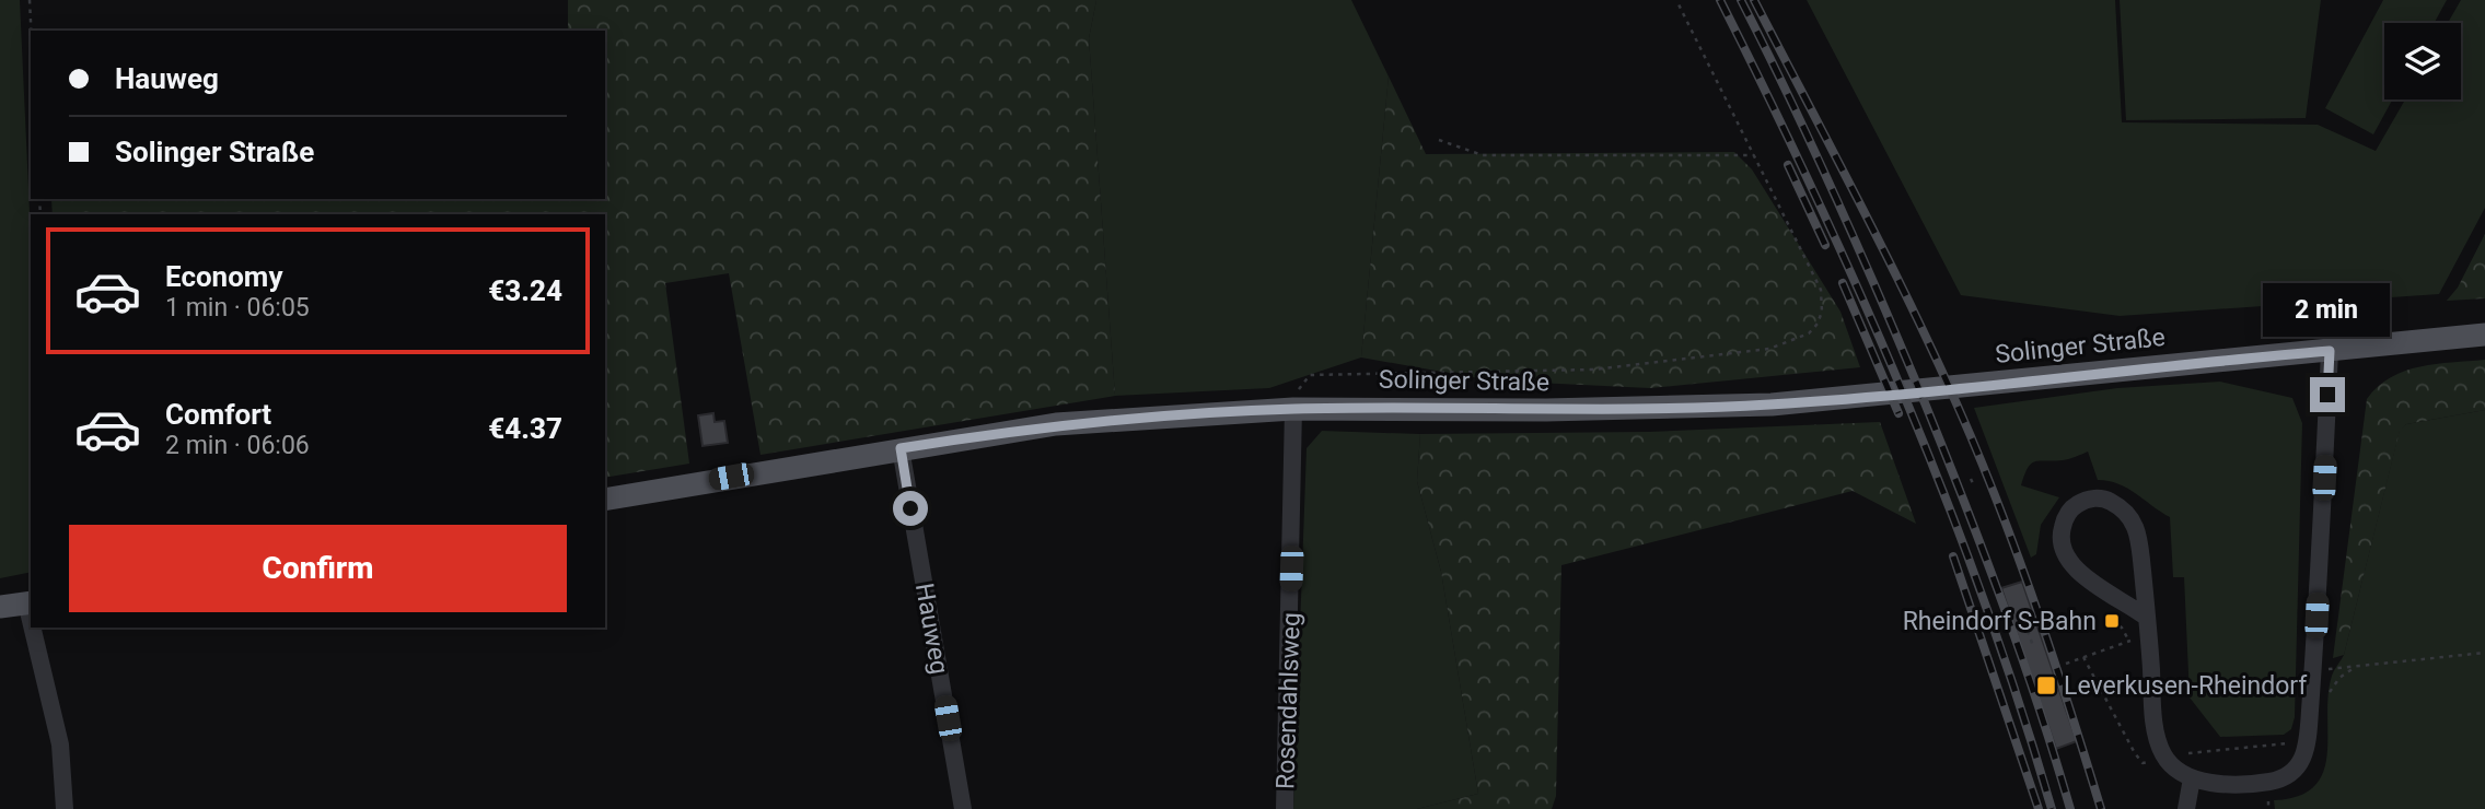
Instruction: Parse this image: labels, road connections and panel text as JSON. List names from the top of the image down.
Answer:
{
  "streets": {
    "main road": ["Solinger Straße"],
    "street": ["Hauweg", "Rosendahlsweg"]
  },
  "crossings": [
    ["Solinger Straße", "Hauweg"],
    ["Solinger Straße", "Rosendahlsweg"]
  ],
  "places": {
    "transit": ["Rheindorf S-Bahn", "Leverkusen-Rheindorf"]
  },
  "page": {
    "banner": ["Hauweg", "Solinger Straße"],
    "list": [
      {
        "name": "Economy",
        "note": "1 min · 06:05",
        "value": "€3.24"
      },
      {
        "name": "Comfort",
        "note": "2 min · 06:06",
        "value": "€4.37"
      }
    ],
    "bubble": "2 min",
    "buttons": "Confirm"
  }
}
